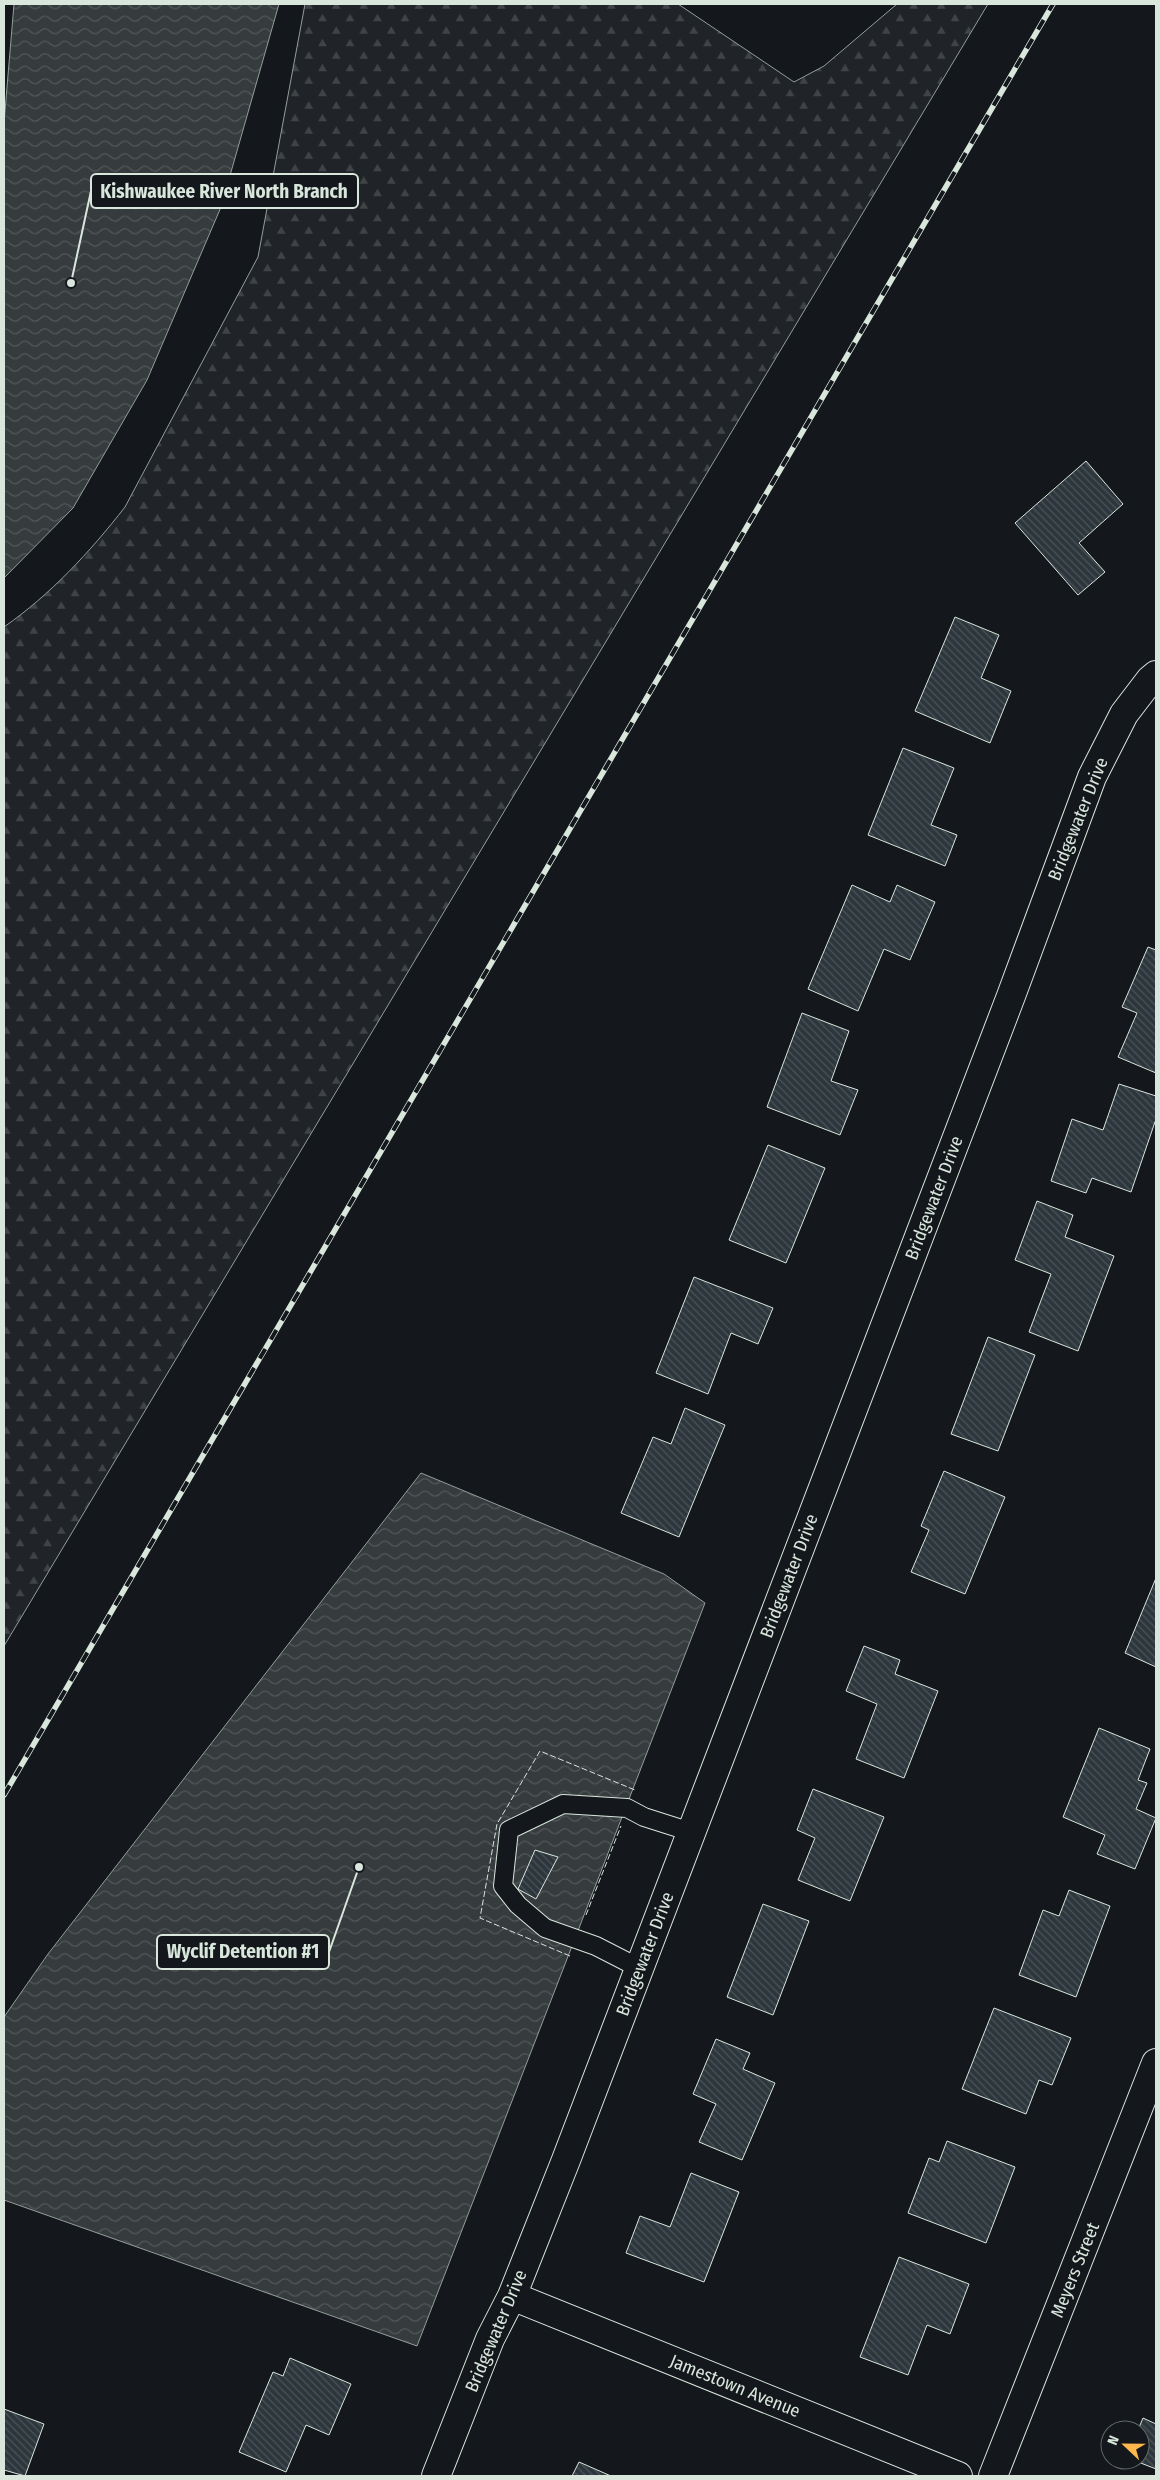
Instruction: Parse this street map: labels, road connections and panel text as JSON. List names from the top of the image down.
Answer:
{
  "streets": {
    "street": ["Bridgewater Drive", "Meyers Street", "Jamestown Avenue"]
  },
  "crossings": [
    ["Bridgewater Drive", "Jamestown Avenue"]
  ],
  "places": ["Kishwaukee River North Branch", "Wyclif Detention #1"],
  "north": "left"
}
